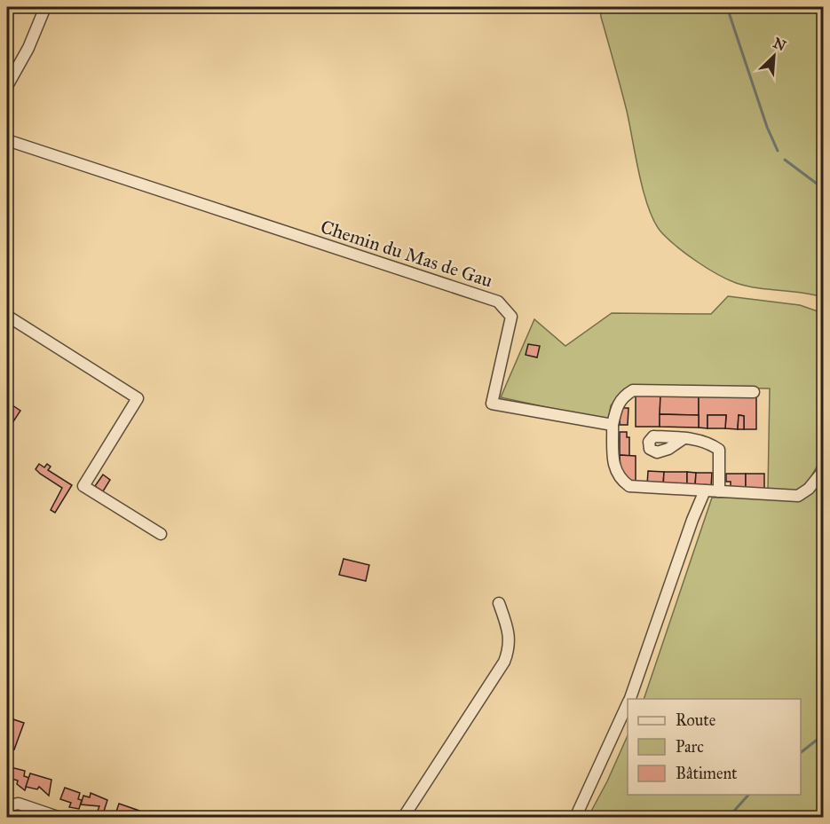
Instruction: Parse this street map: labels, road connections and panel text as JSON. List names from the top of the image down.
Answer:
{
  "streets": {
    "street": ["Chemin du Mas de Gau"]
  },
  "legend": ["Route", "Parc", "Bâtiment"],
  "north": "top right"
}
